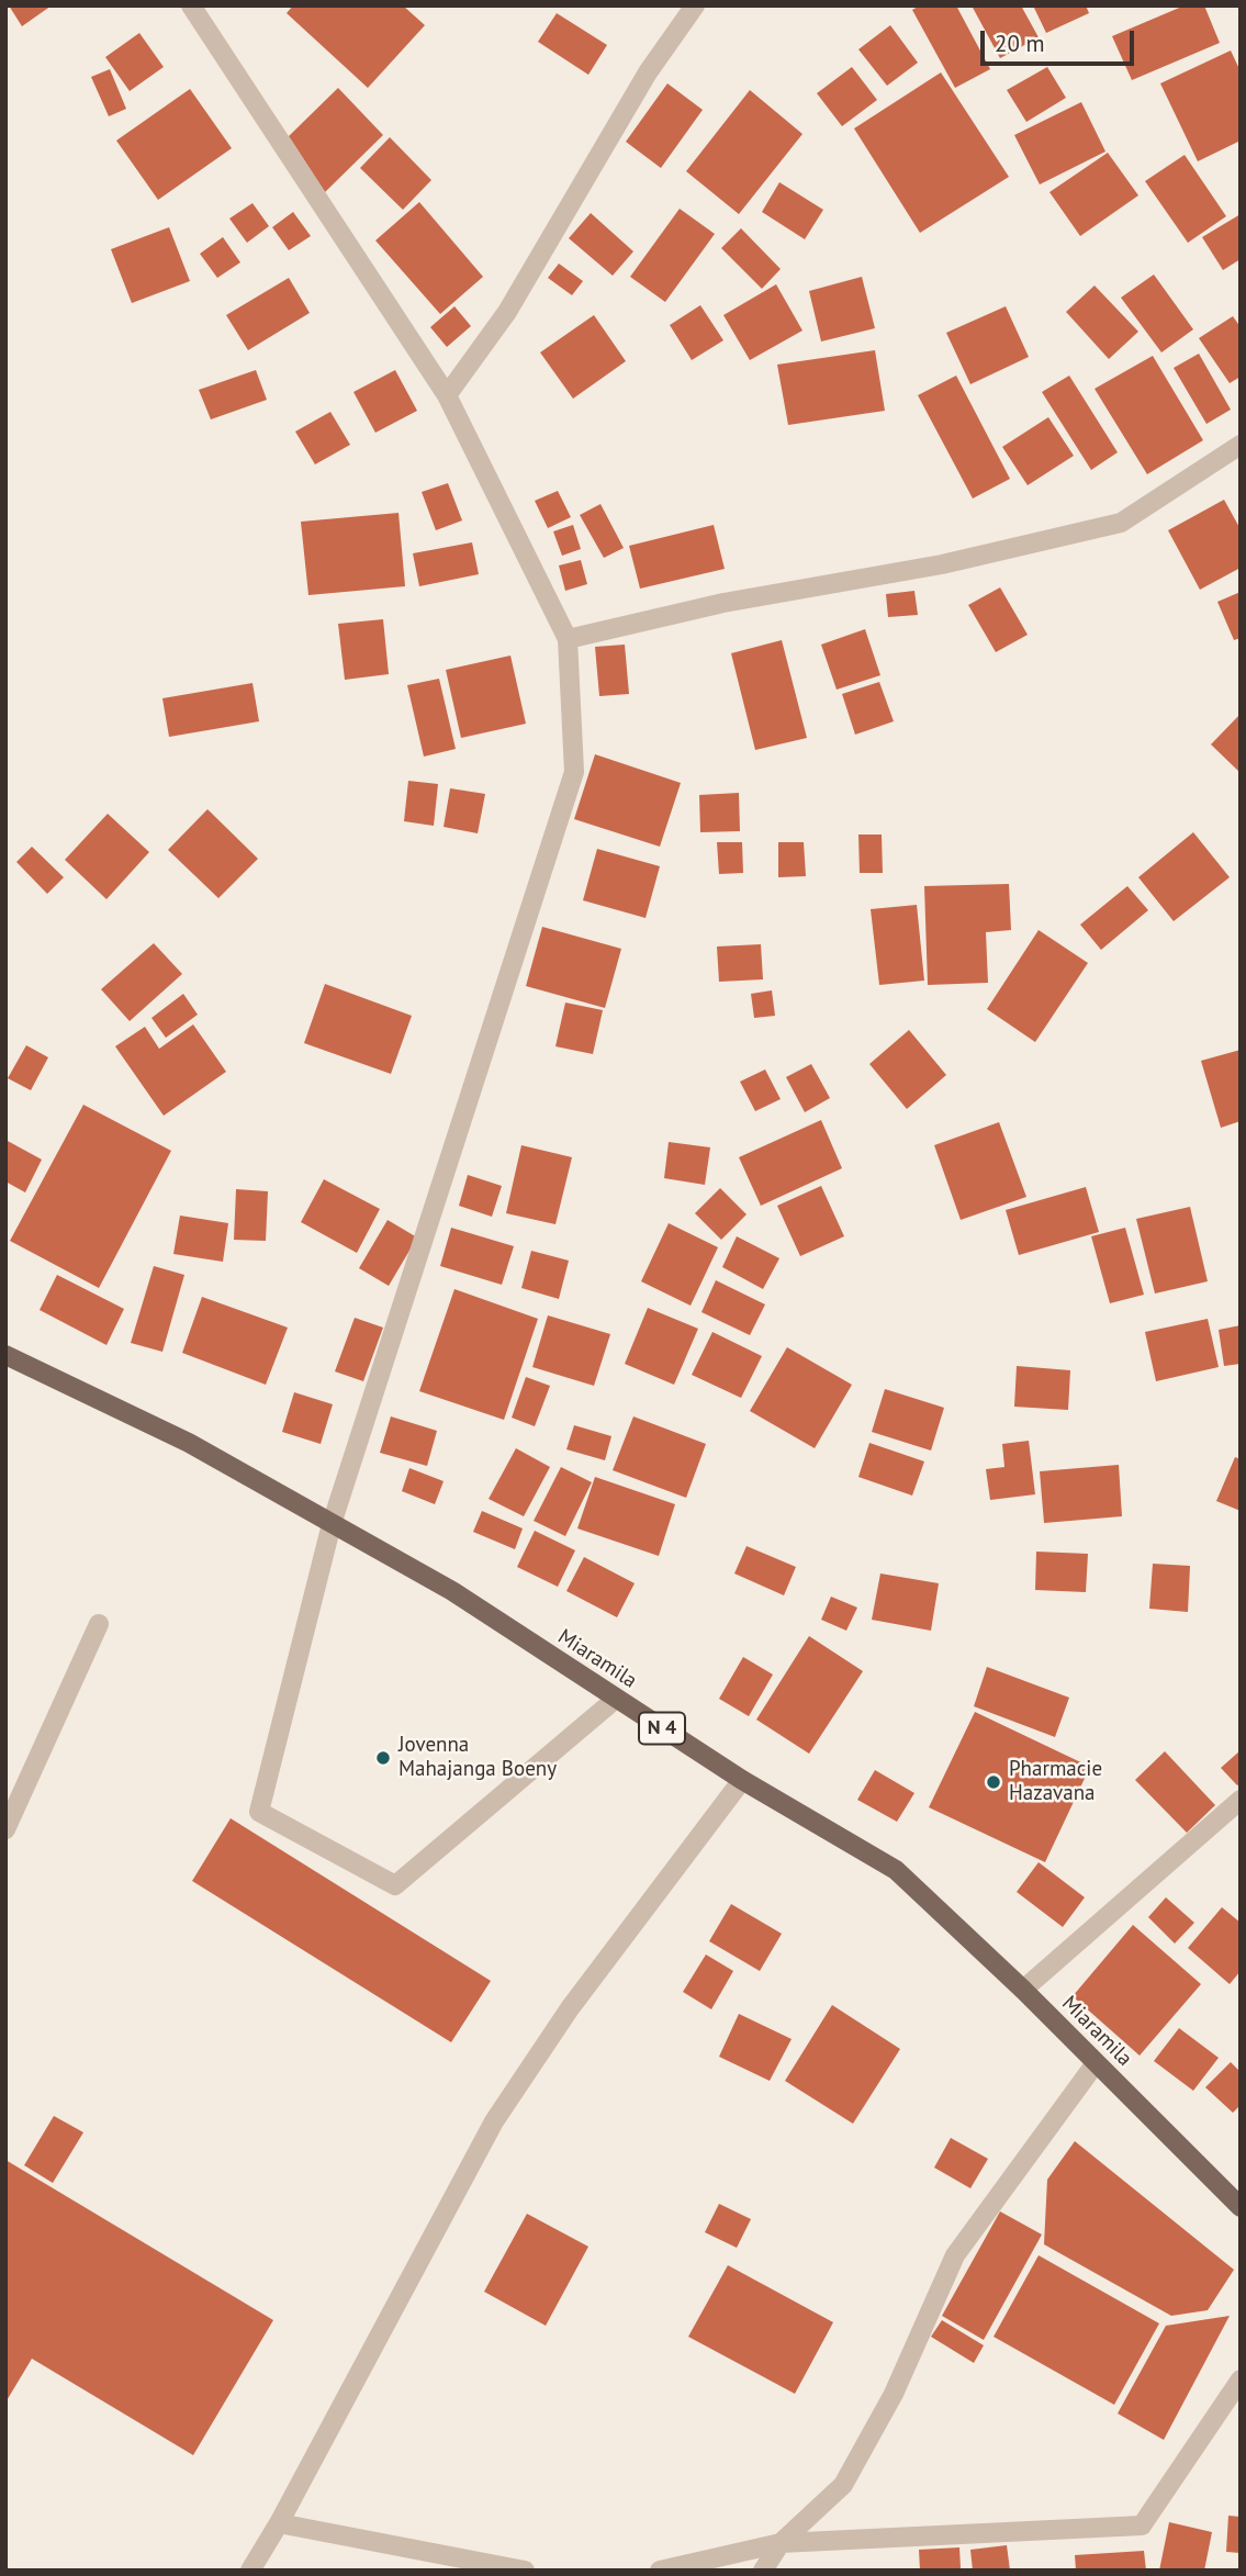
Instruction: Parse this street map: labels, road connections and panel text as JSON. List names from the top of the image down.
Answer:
{
  "streets": {
    "main road": ["Miaramila", "N 4"]
  },
  "places": ["Jovenna Mahajanga Boeny", "Pharmacie Hazavana"],
  "scale_bar": "20 m"
}
